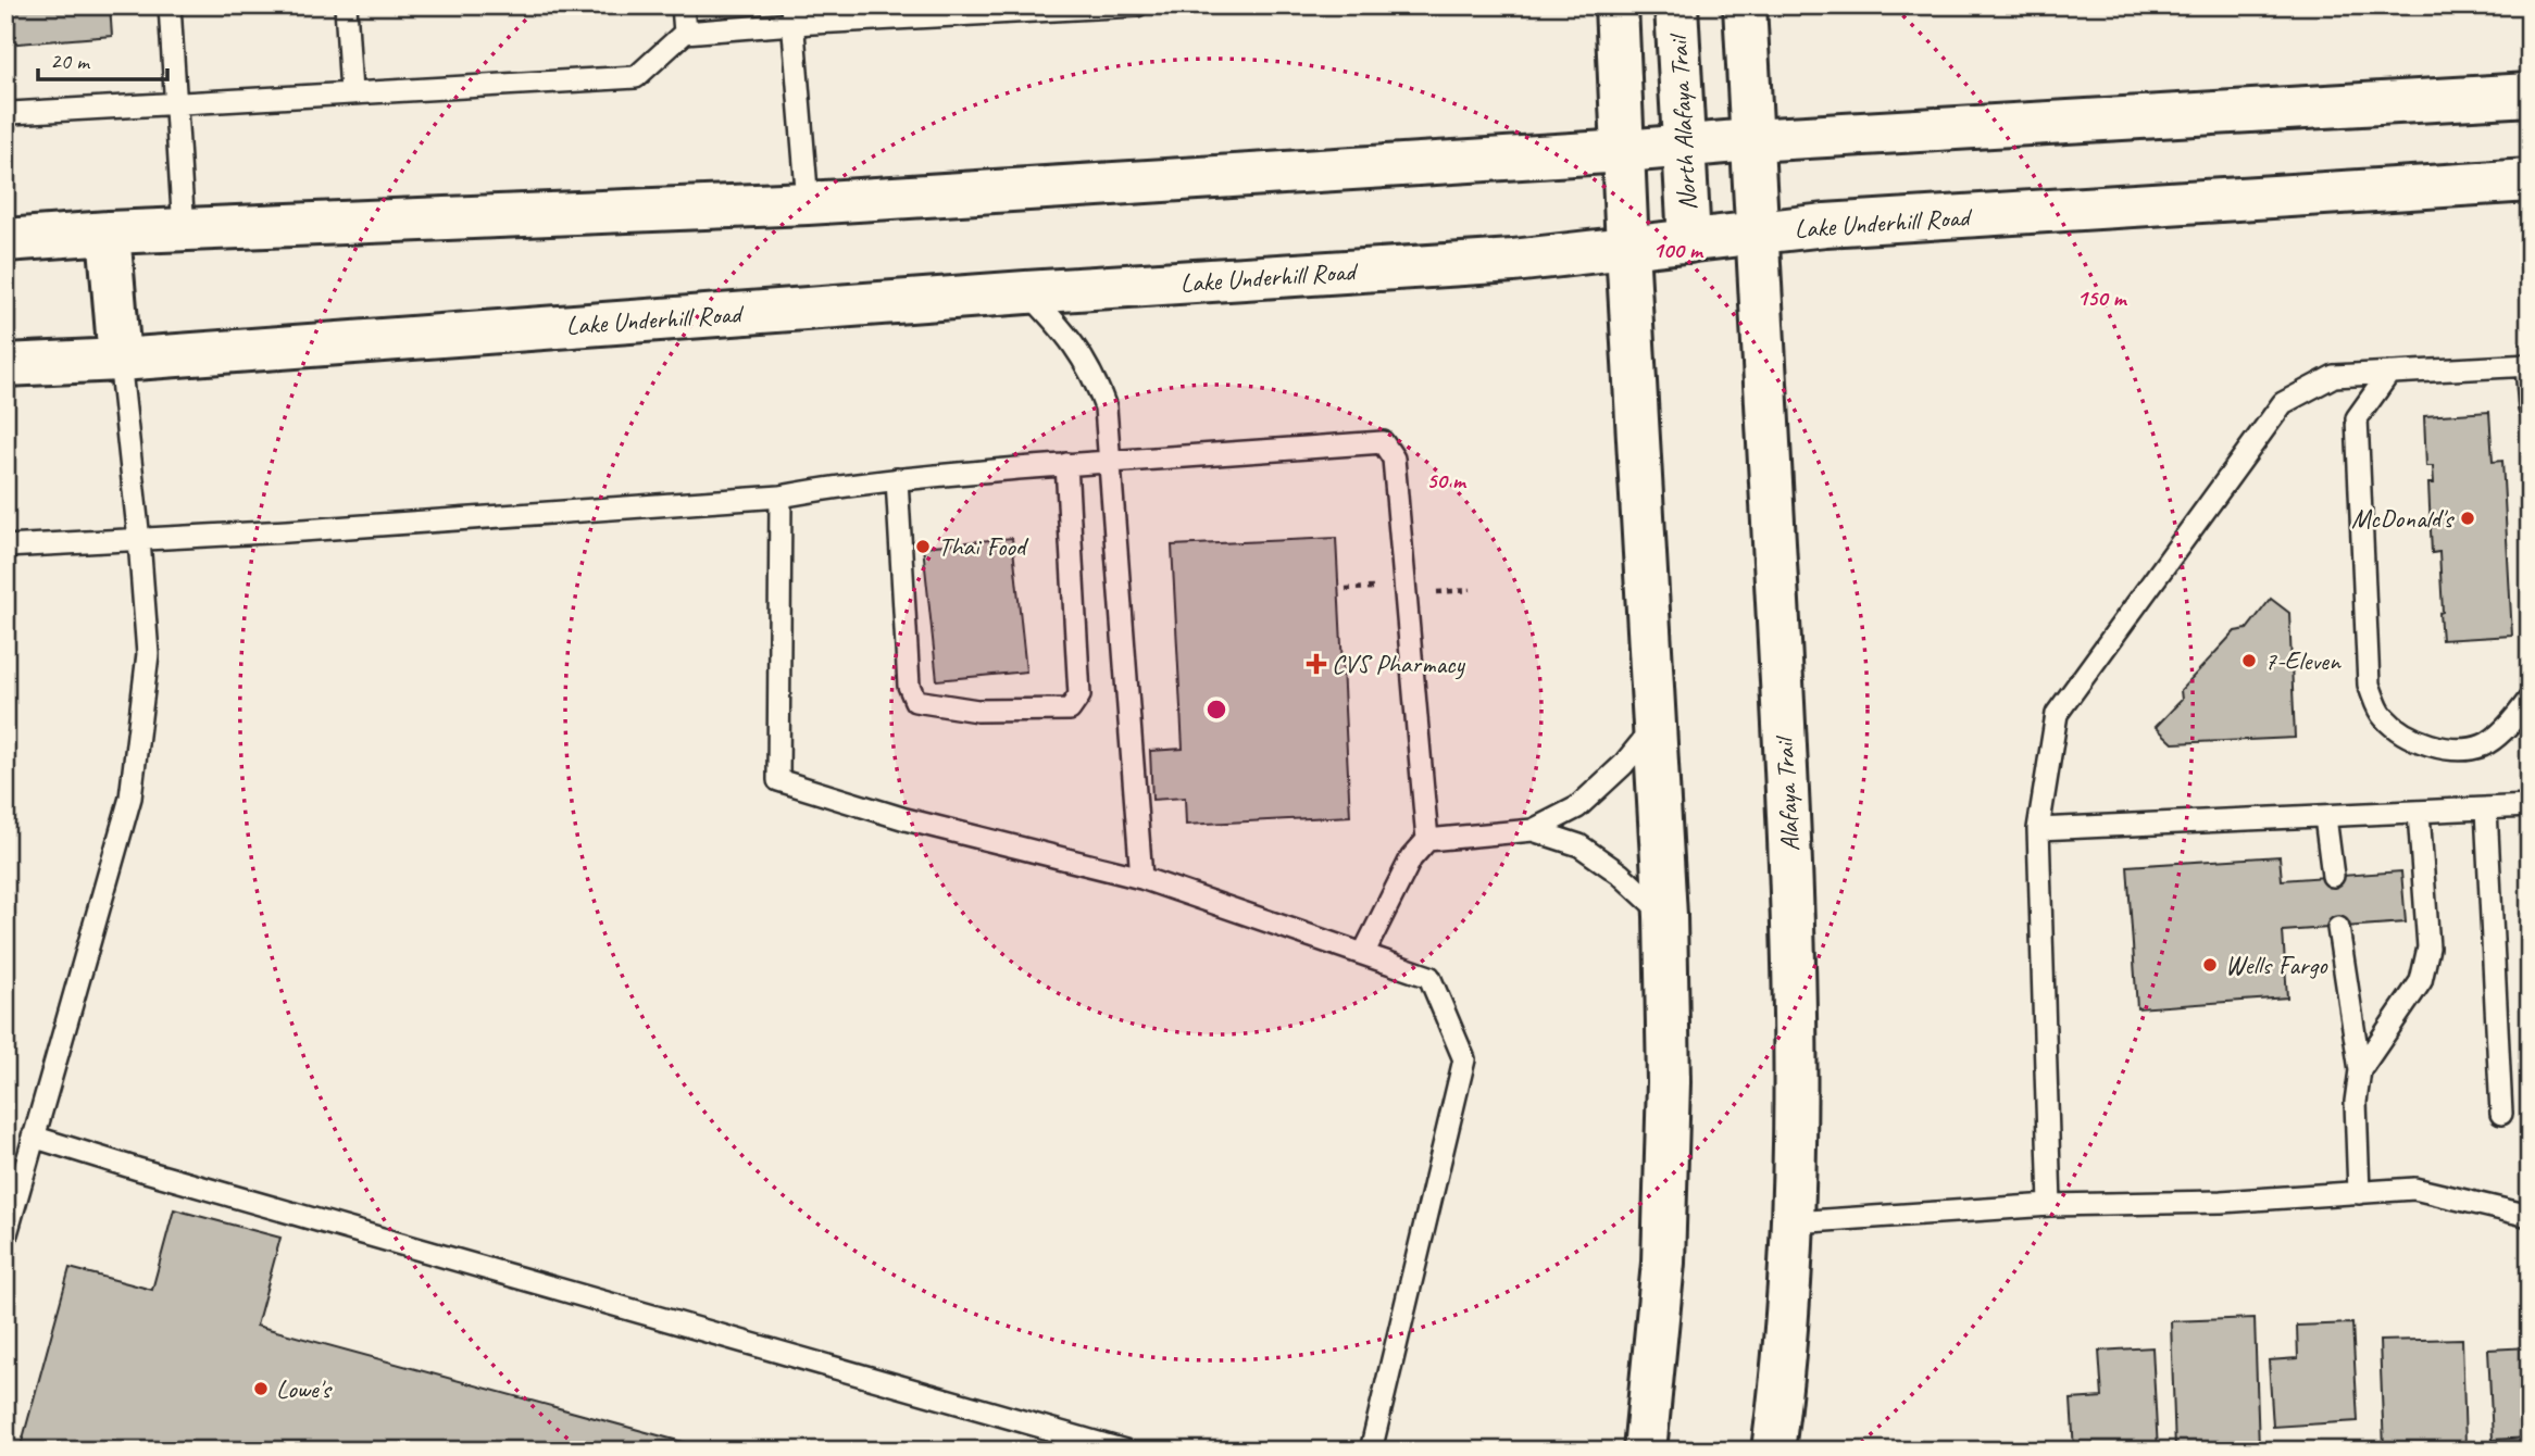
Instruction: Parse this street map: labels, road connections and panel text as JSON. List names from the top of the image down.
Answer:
{
  "streets": {
    "street": ["North Alafaya Trail", "Lake Underhill Road", "Alafaya Trail"]
  },
  "crossings": [
    ["North Alafaya Trail", "Lake Underhill Road"],
    ["Lake Underhill Road", "Alafaya Trail"]
  ],
  "places": {
    "other": [
      "McDonald's",
      "Thai Food",
      "7-Eleven",
      "Wells Fargo",
      "Lowe's"
    ],
    "health": ["CVS Pharmacy"]
  },
  "scale_bar": "20 m",
  "rings": ["100 m", "150 m", "50 m"]
}
